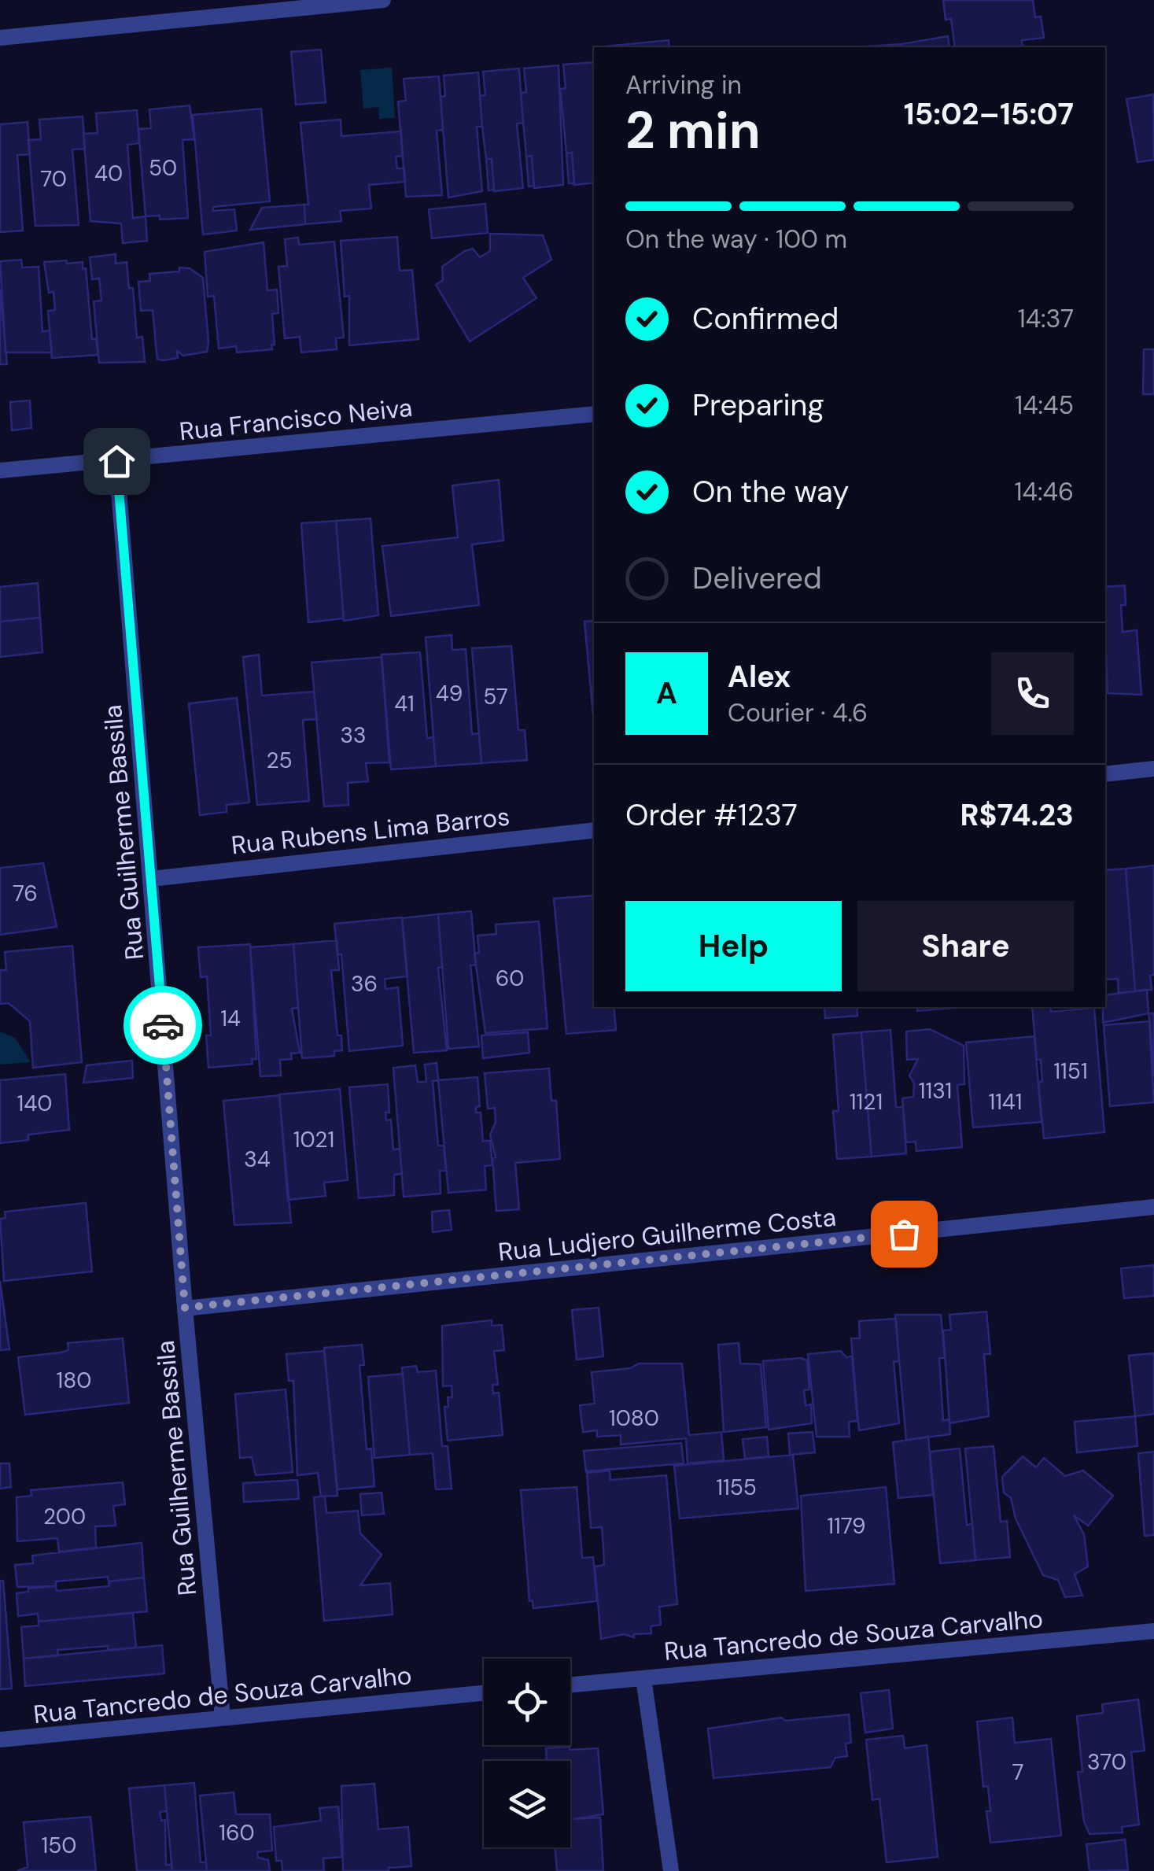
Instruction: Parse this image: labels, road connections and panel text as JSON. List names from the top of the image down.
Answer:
{
  "streets": {
    "street": [
      "Rua Francisco Neiva",
      "Rua Rubens Lima Barros",
      "Rua Guilherme Bassila",
      "Rua Ludjero Guilherme Costa",
      "Rua Tancredo de Souza Carvalho"
    ]
  },
  "crossings": [
    ["Rua Francisco Neiva", "Rua Guilherme Bassila"],
    ["Rua Rubens Lima Barros", "Rua Guilherme Bassila"],
    ["Rua Guilherme Bassila", "Rua Ludjero Guilherme Costa"],
    ["Rua Guilherme Bassila", "Rua Tancredo de Souza Carvalho"]
  ],
  "house_numbers": [
    "50",
    "40",
    "70",
    "49",
    "57",
    "41",
    "33",
    "25",
    "76",
    "60",
    "36",
    "14",
    "1151",
    "1131",
    "1121",
    "1141",
    "140",
    "1021",
    "34",
    "180",
    "1080",
    "1155",
    "200",
    "1179",
    "370",
    "7",
    "160",
    "150"
  ],
  "page": {
    "heading": ["2 min", "Arriving in", "15:02–15:07"],
    "panel": [
      "Alex",
      "Courier · 4.6",
      "Order #1237",
      "R$74.23"
    ],
    "bar": "On the way · 100 m",
    "list": [
      ["Confirmed", "14:37"],
      ["Preparing", "14:45"],
      ["On the way", "14:46"],
      "Delivered"
    ],
    "round": "A",
    "buttons": ["Help", "Share"]
  }
}
